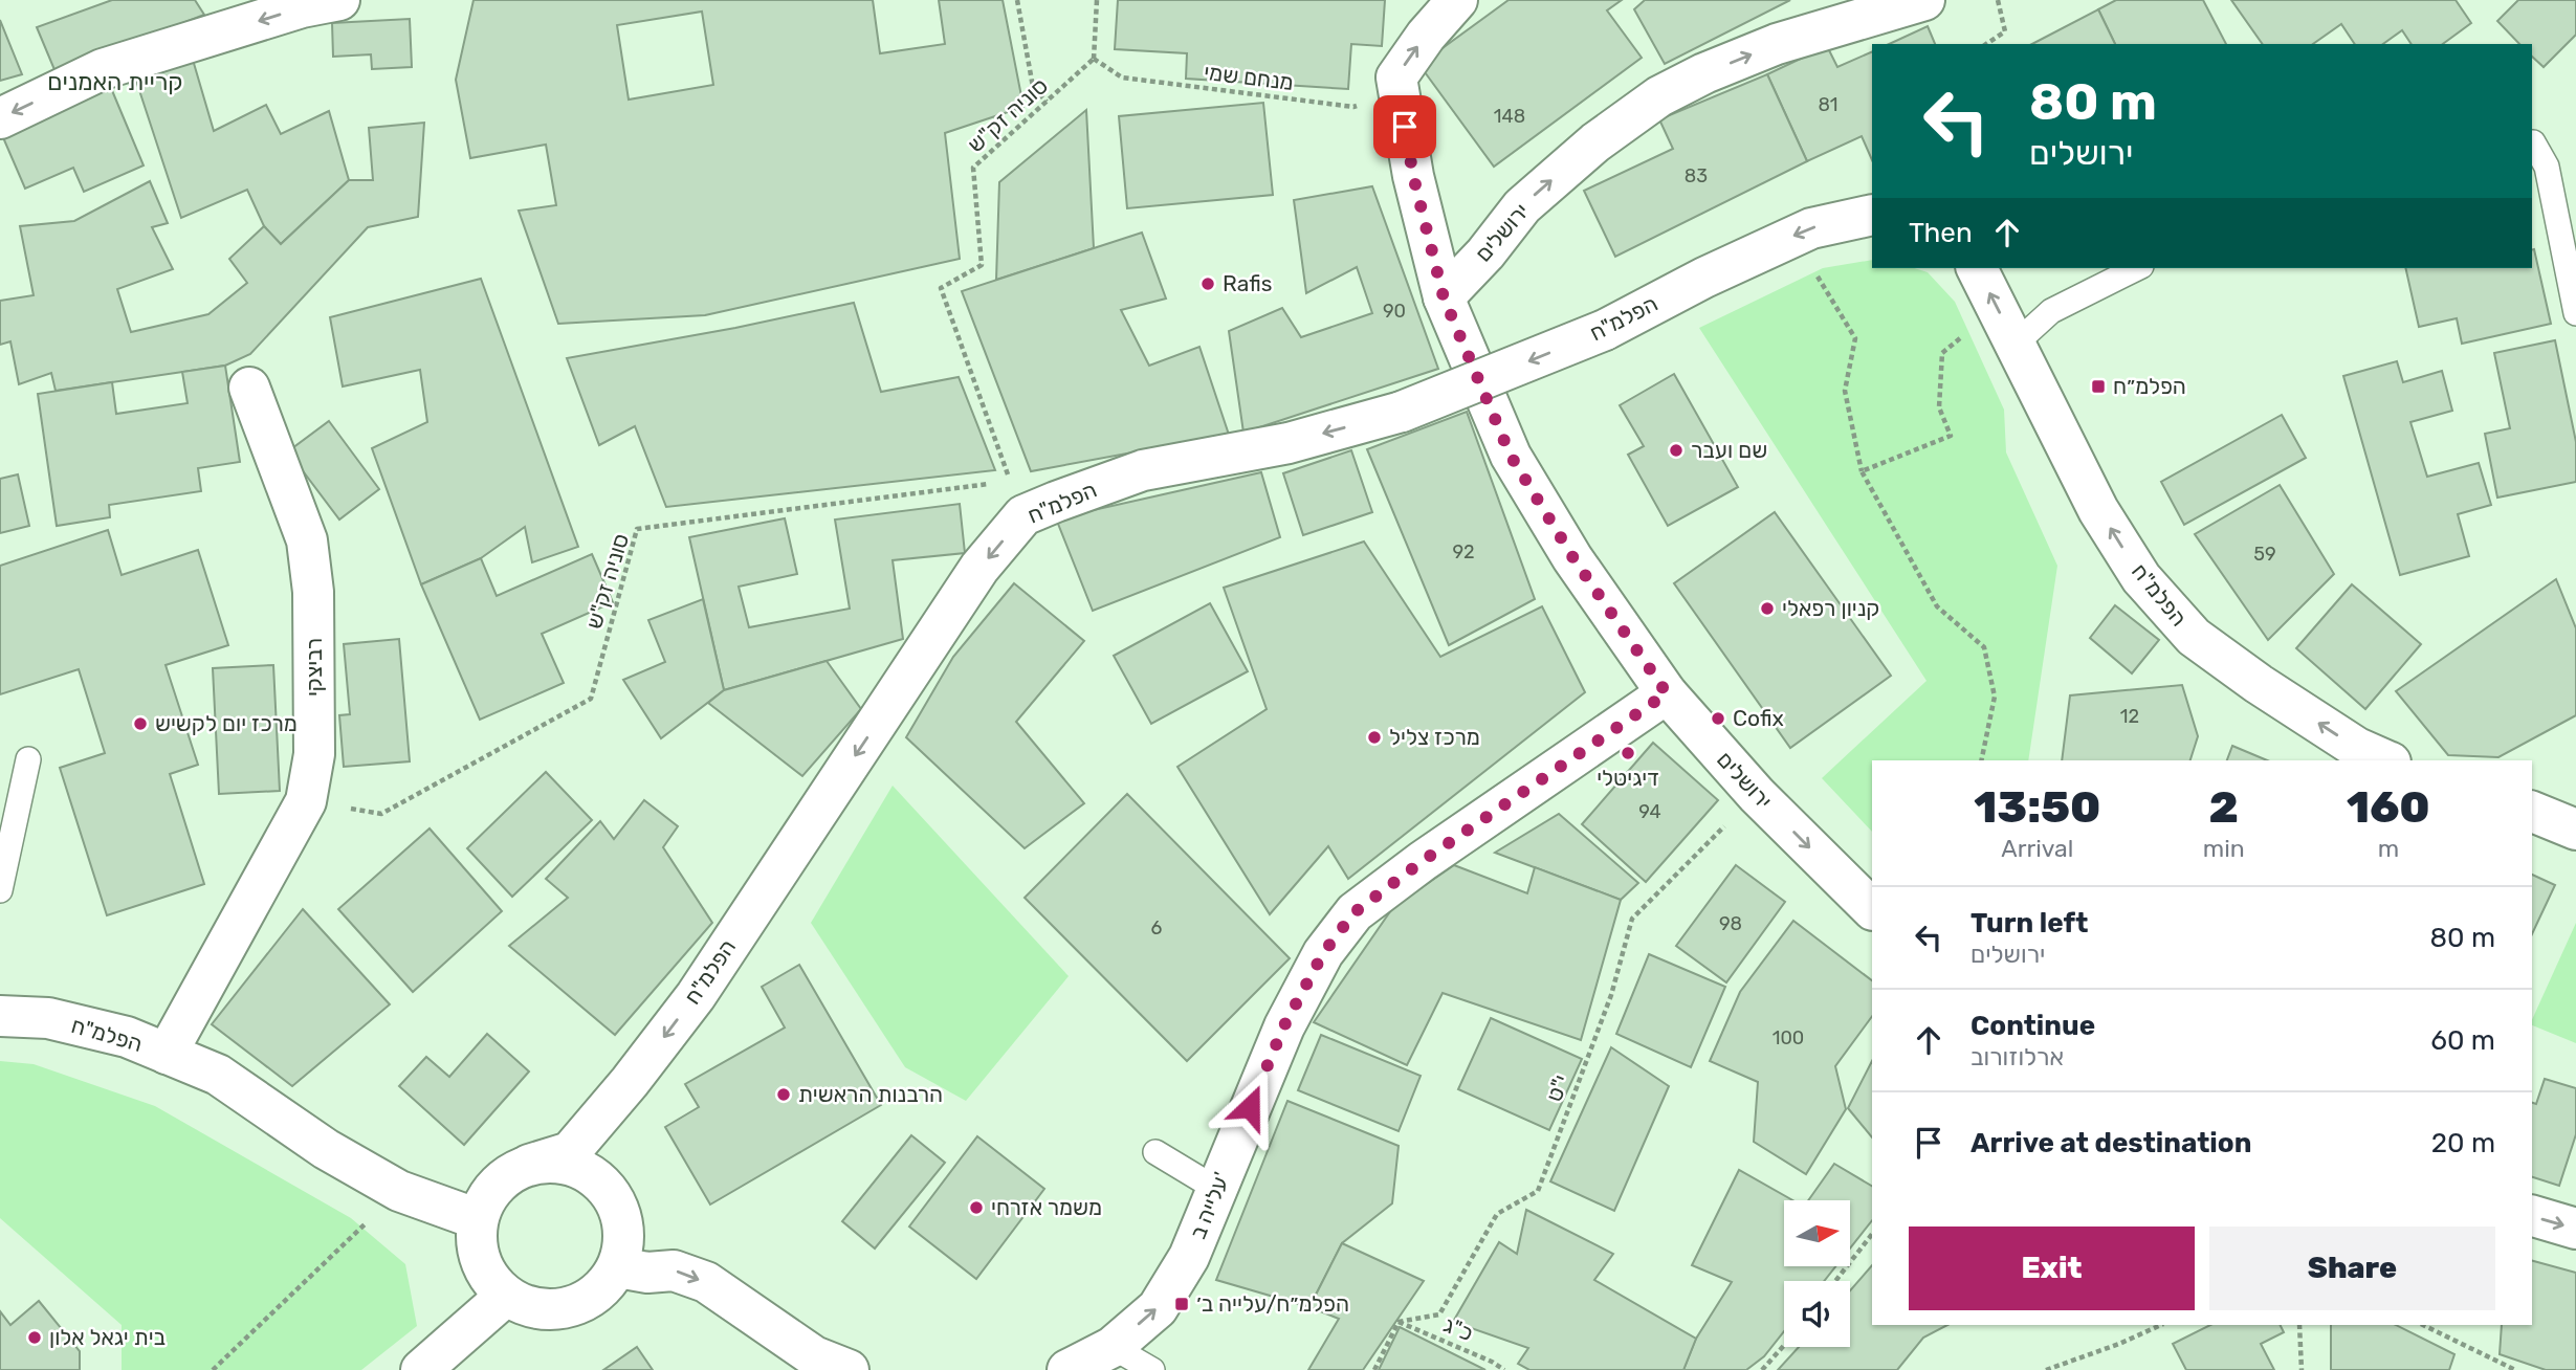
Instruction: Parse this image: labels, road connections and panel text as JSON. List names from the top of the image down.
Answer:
{
  "streets": {
    "street": [
      "ירושלים",
      "הפלמ\"ח",
      "רביצקי",
      "עלייה ב'"
    ],
    "path": [
      "מנחם שמי",
      "סוניה זק\"ש",
      "י\"ט",
      "כ\"ג"
    ]
  },
  "crossings": [
    ["מנחם שמי", "סוניה זק\"ש"],
    ["סוניה זק\"ש", "הפלמ\"ח"],
    ["סוניה זק\"ש", "רביצקי"],
    ["ירושלים", "י\"ט"],
    ["ירושלים", "עלייה ב'"],
    ["הפלמ\"ח", "רביצקי"],
    ["י\"ט", "כ\"ג"]
  ],
  "one_way": ["ירושלים"],
  "districts": ["קריית האמנים"],
  "places": {
    "other": [
      "Rafis",
      "שם ועבר",
      "קניון רפאלי",
      "Cofix",
      "מרכז יום לקשיש",
      "מרכז צליל",
      "דיגיטלי",
      "הרבנות הראשית",
      "משמר אזרחי",
      "בית יגאל אלון"
    ],
    "transit": ["הפלמ״ח", "הפלמ״ח/עלייה ב׳"]
  },
  "house_numbers": [
    "81",
    "148",
    "83",
    "90",
    "92",
    "59",
    "12",
    "94",
    "98",
    "6",
    "100"
  ],
  "north": "right",
  "page": {
    "turn": ["80 m", "ירושלים"],
    "then": "Then",
    "eta": [
      "13:50",
      "Arrival",
      "2",
      "min",
      "160",
      "m"
    ],
    "list": [
      {
        "name": "Turn left",
        "note": "ירושלים",
        "value": "80 m"
      },
      {
        "name": "Continue",
        "note": "ארלוזורוב",
        "value": "60 m"
      },
      {
        "name": "Arrive at destination",
        "value": "20 m"
      }
    ],
    "buttons": ["Exit", "Share"]
  }
}
